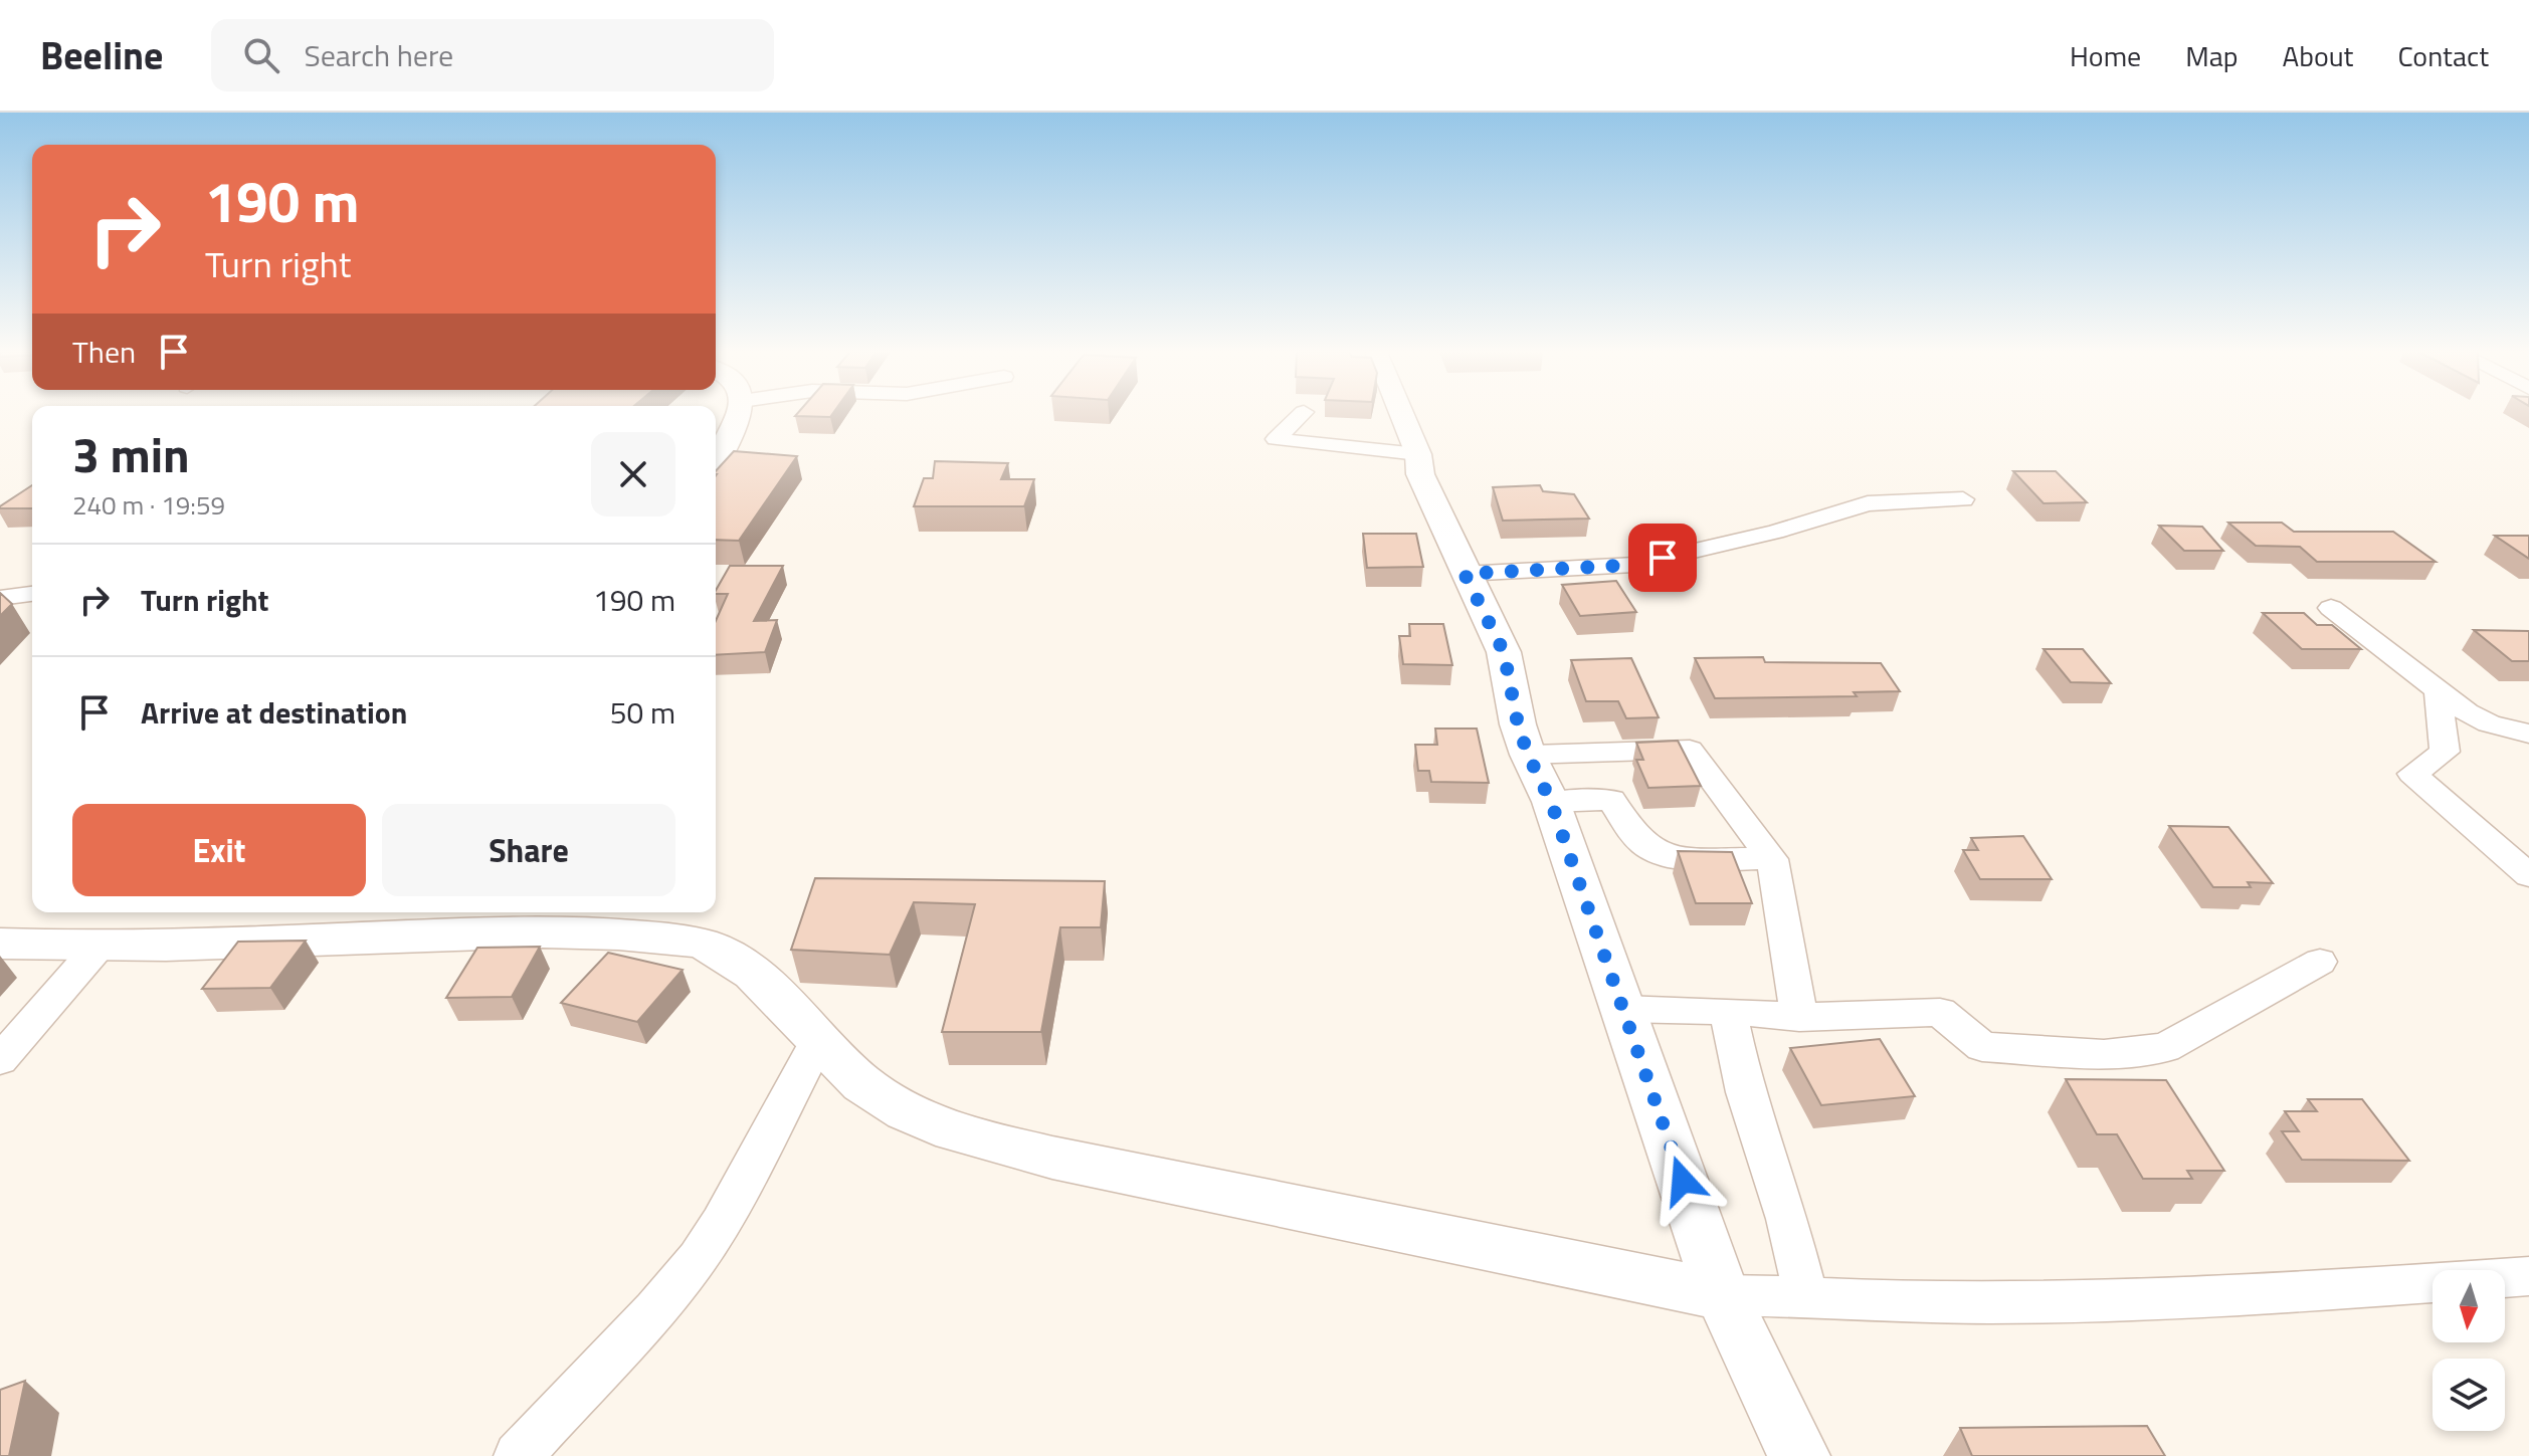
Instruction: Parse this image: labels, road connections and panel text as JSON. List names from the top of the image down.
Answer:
{
  "north": "bottom",
  "page": {
    "header": "Beeline",
    "search": "Search here",
    "nav": [
      "Home",
      "Map",
      "About",
      "Contact"
    ],
    "turn": ["190 m", "Turn right"],
    "then": "Then",
    "heading": ["3 min", "240 m · 19:59"],
    "list": [
      {
        "name": "Turn right",
        "value": "190 m"
      },
      {
        "name": "Arrive at destination",
        "value": "50 m"
      }
    ],
    "buttons": ["Exit", "Share"]
  }
}
